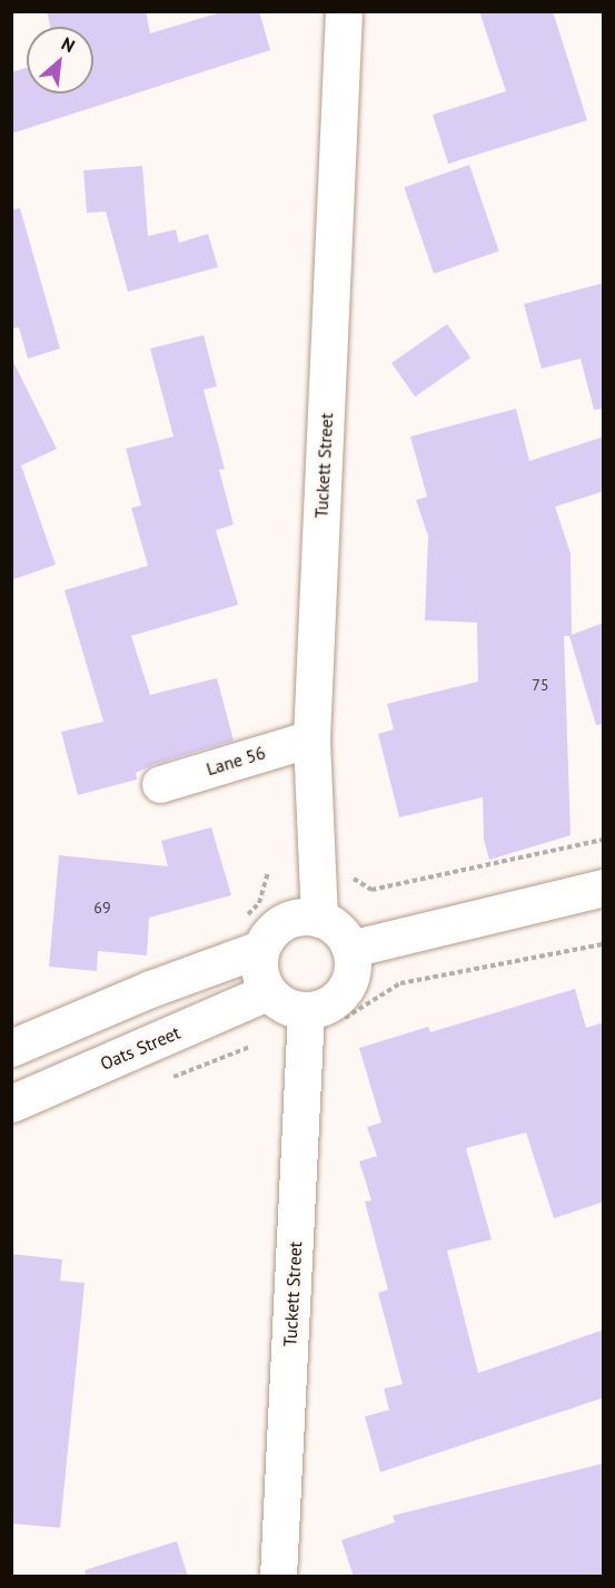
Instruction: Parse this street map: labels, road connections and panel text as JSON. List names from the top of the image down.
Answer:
{
  "streets": {
    "street": ["Tuckett Street", "Lane 56", "Oats Street"]
  },
  "crossings": [
    ["Tuckett Street", "Lane 56"],
    ["Tuckett Street", "Oats Street"]
  ],
  "house_numbers": ["75", "69"],
  "north": "top right"
}
